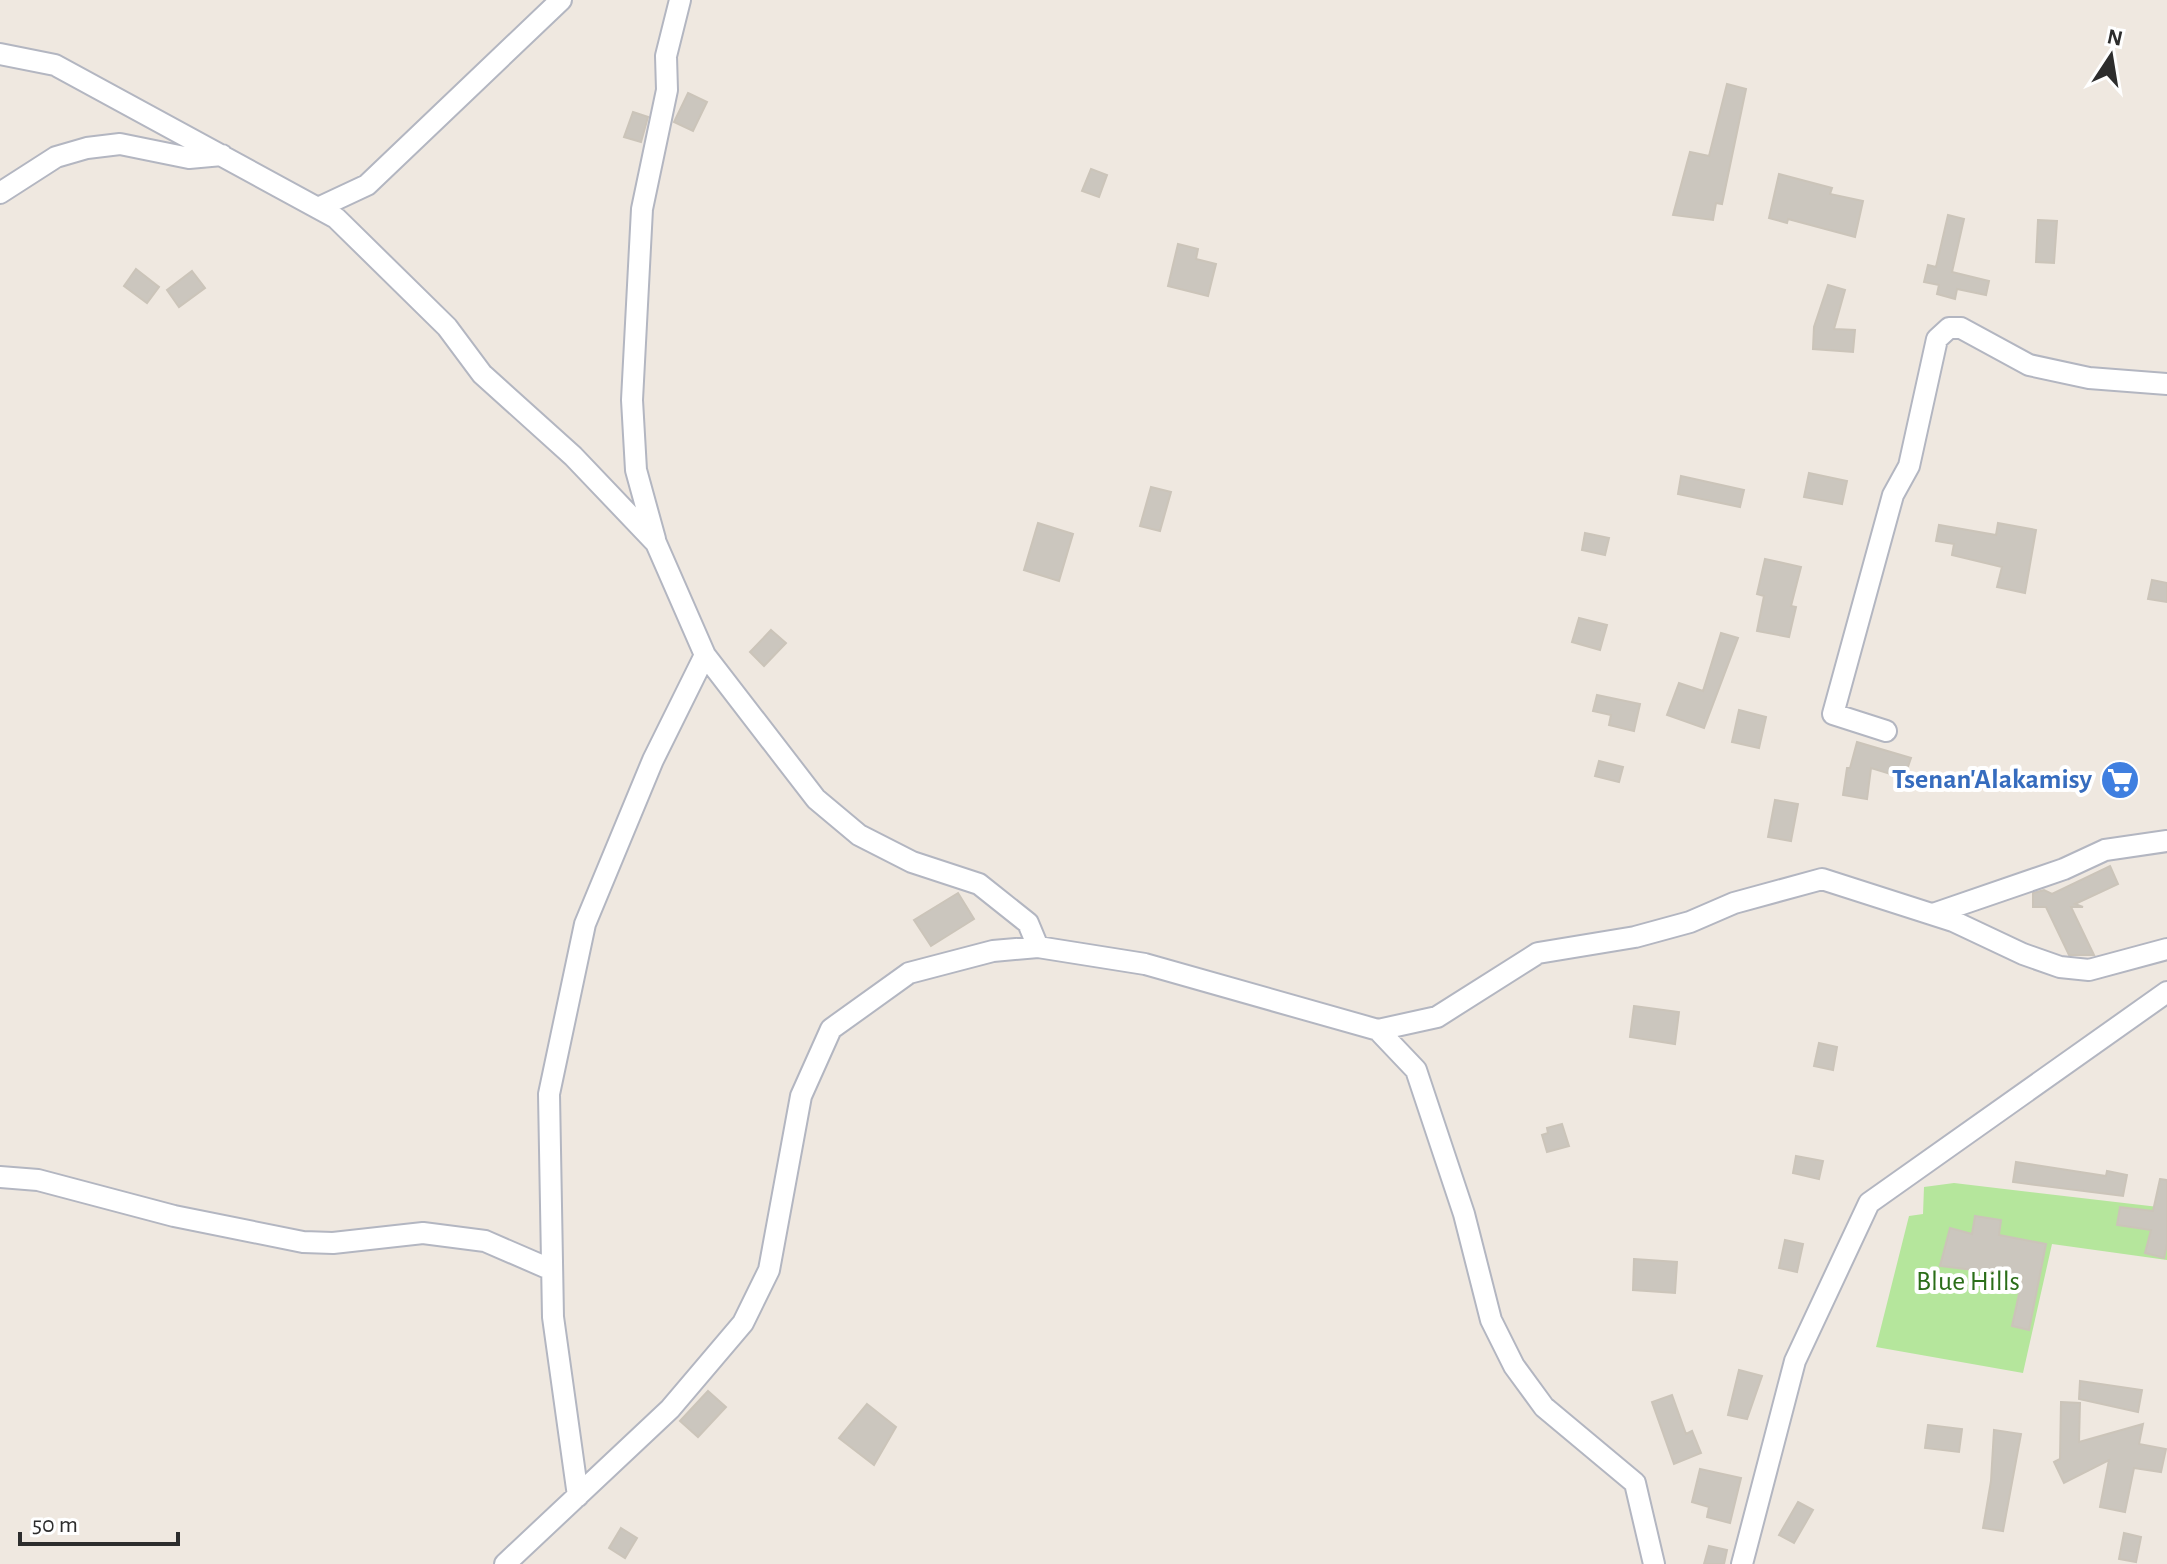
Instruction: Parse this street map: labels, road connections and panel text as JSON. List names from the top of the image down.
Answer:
{
  "parks": ["Blue Hills"],
  "places": {
    "supermarket": ["Tsenan'Alakamisy"]
  },
  "scale_bar": "50 m",
  "north": "top"
}
